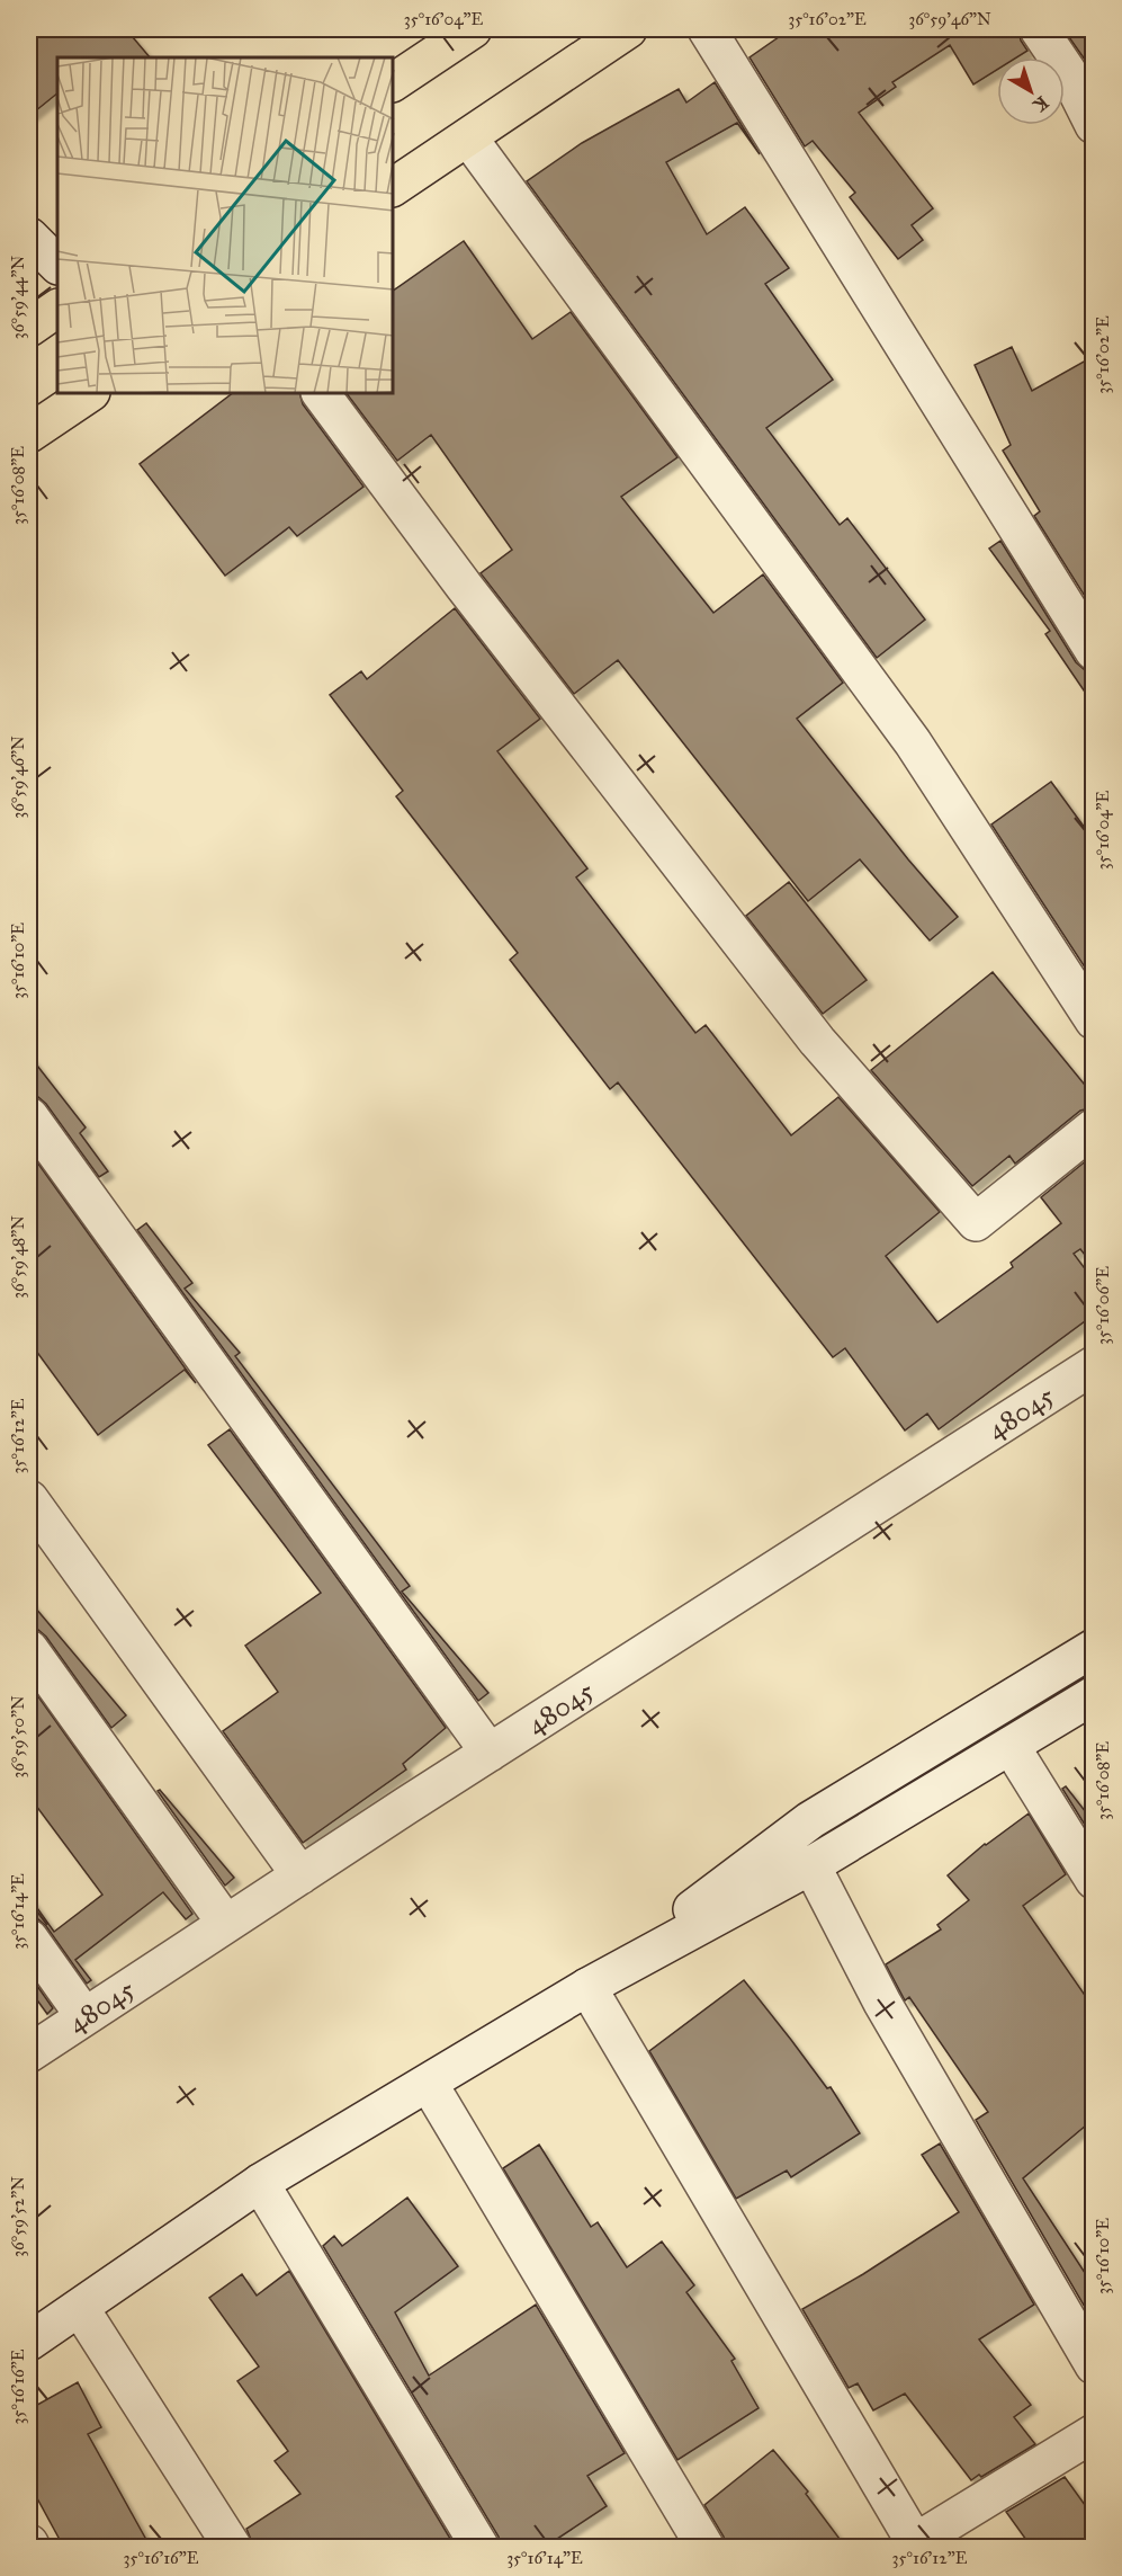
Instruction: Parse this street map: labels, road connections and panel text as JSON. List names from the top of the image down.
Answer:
{
  "streets": {
    "street": ["48045"]
  },
  "north": "bottom right",
  "coordinates": [
    "35°16'04\"E",
    "35°16'02\"E",
    "36°59'46\"N",
    "36°59'44\"N",
    "35°16'08\"E",
    "35°16'10\"E",
    "36°59'48\"N",
    "35°16'06\"E",
    "35°16'12\"E",
    "36°59'50\"N",
    "35°16'14\"E",
    "36°59'52\"N",
    "35°16'16\"E"
  ]
}
